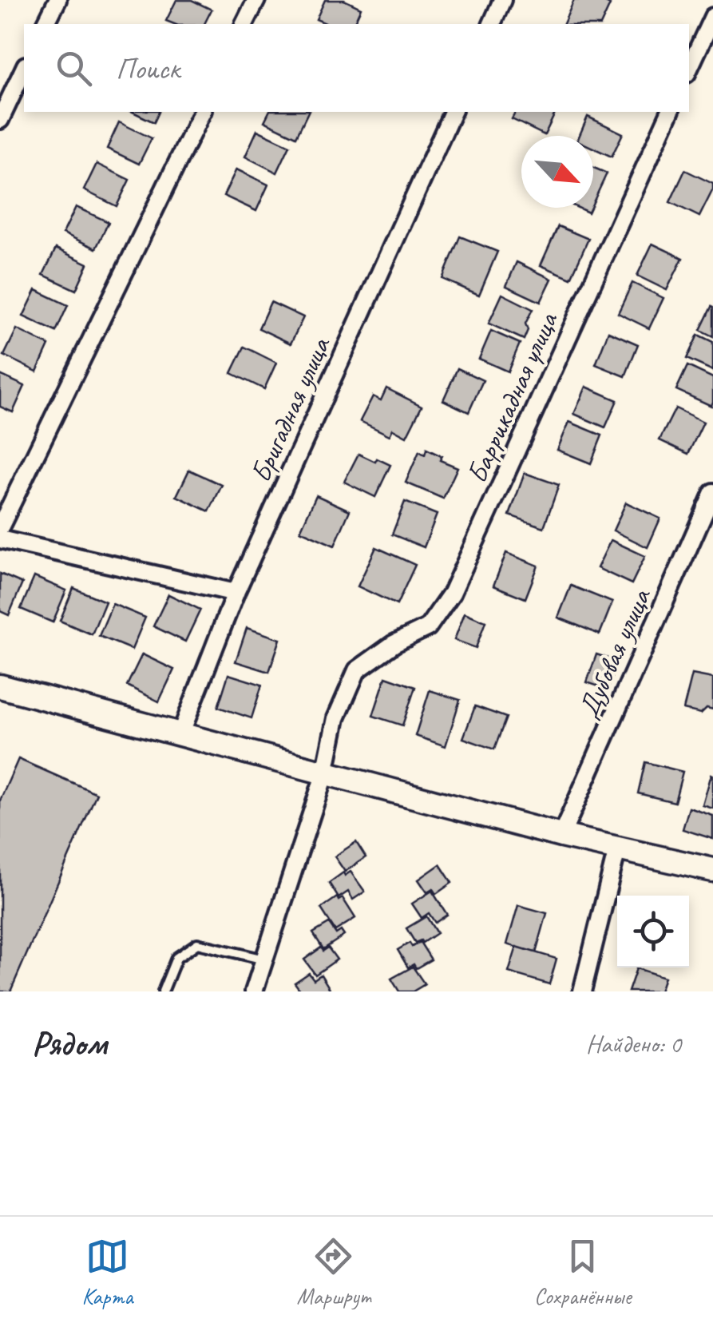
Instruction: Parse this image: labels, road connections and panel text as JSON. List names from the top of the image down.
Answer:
{
  "streets": {
    "street": ["Баррикадная улица", "Бригадная улица", "Дубовая улица"]
  },
  "north": "bottom right",
  "page": {
    "search": "Поиск",
    "heading": ["Рядом", "Найдено: 0"],
    "nav": ["Карта", "Маршрут", "Сохранённые"]
  }
}
